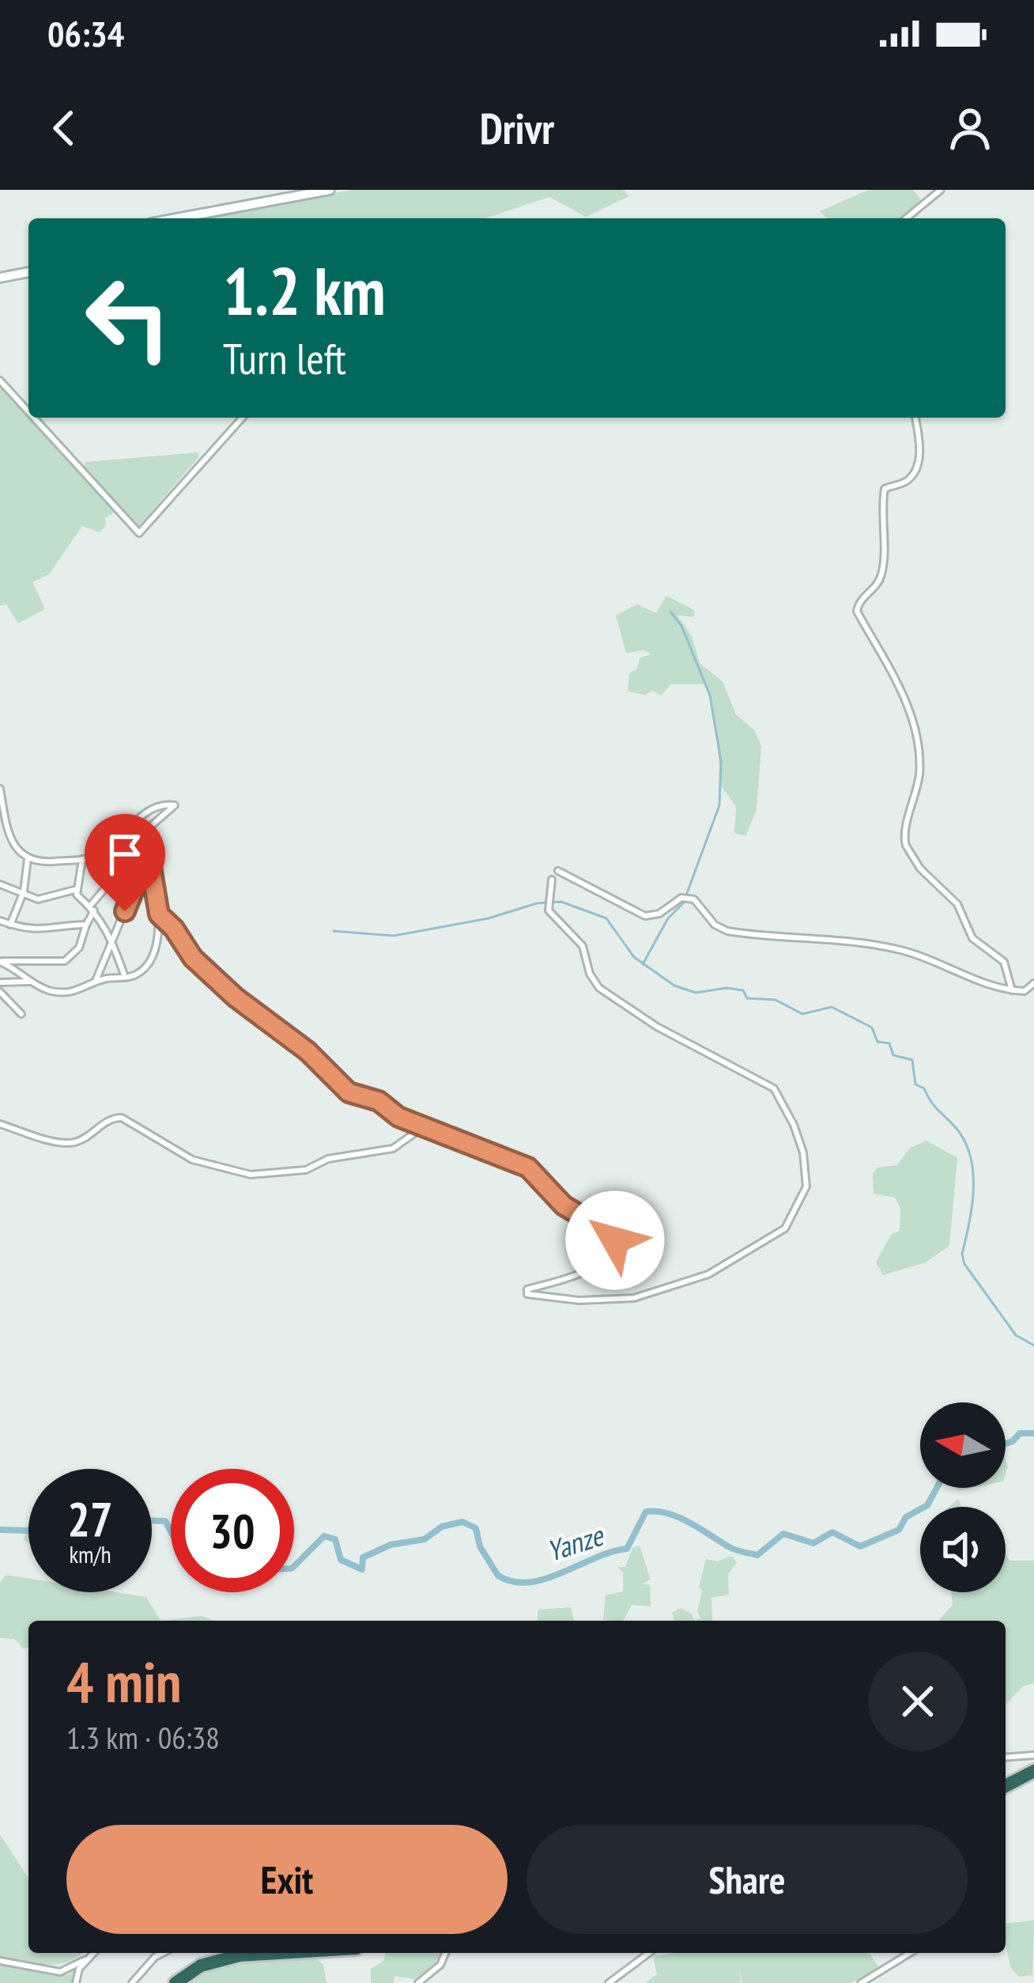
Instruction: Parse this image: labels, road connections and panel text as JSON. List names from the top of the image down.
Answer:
{
  "water": ["Yanze"],
  "north": "left",
  "page": {
    "status": "06:34",
    "header": "Drivr",
    "turn": ["1.2 km", "Turn left"],
    "speed": "27 km/h",
    "limit": "30",
    "heading": ["4 min", "1.3 km · 06:38"],
    "buttons": ["Exit", "Share"]
  }
}
